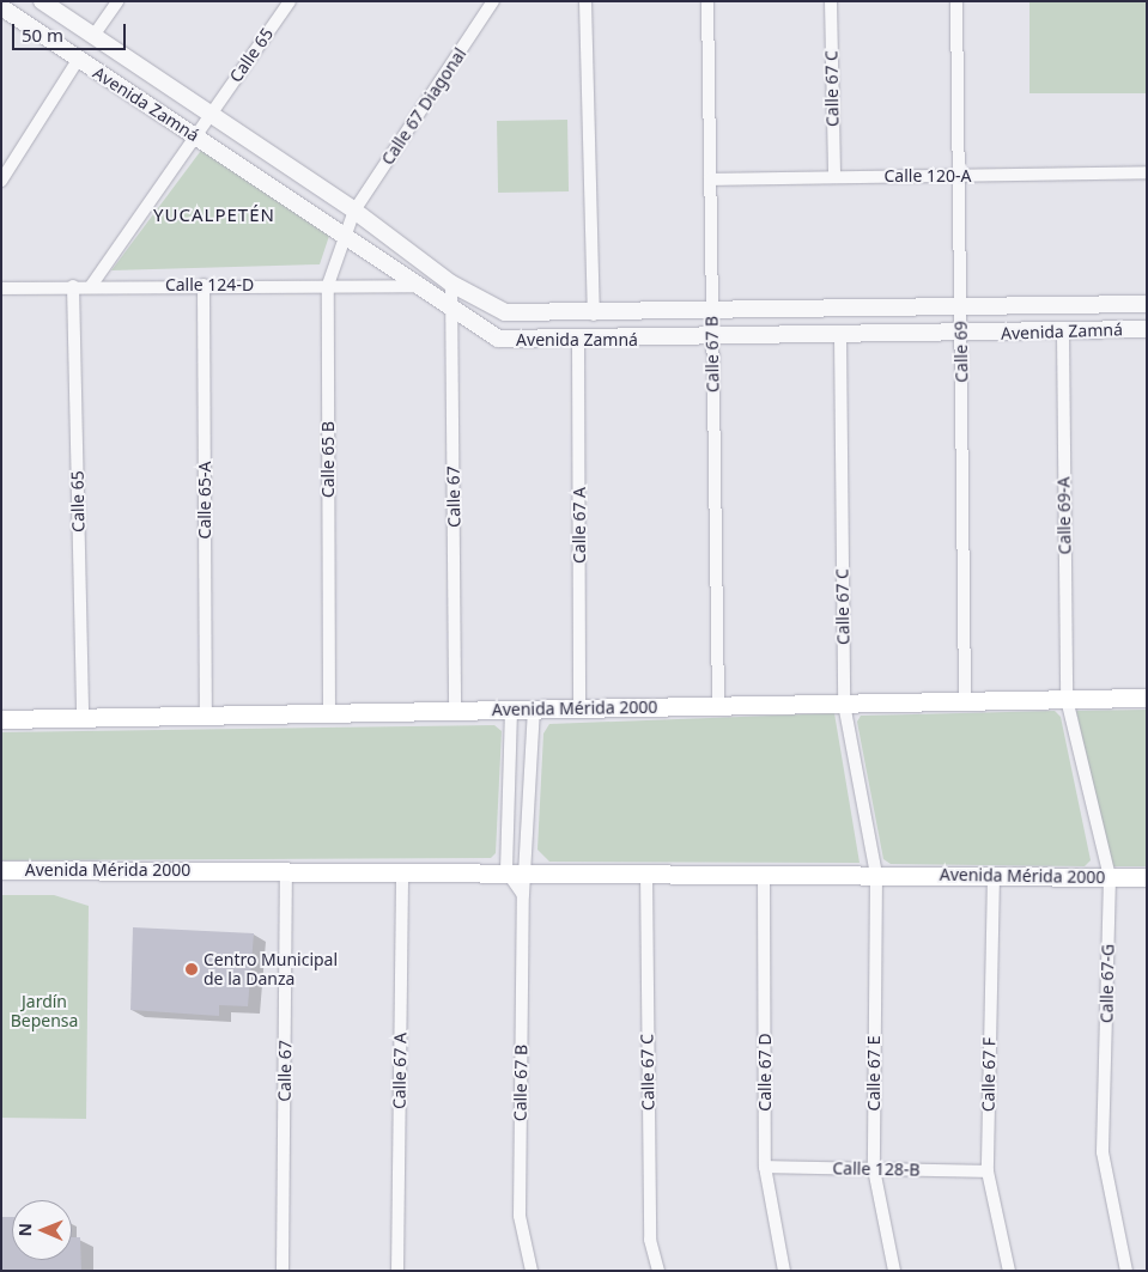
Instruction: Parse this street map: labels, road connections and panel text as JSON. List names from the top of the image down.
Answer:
{
  "streets": {
    "main road": ["Avenida Mérida 2000"],
    "street": [
      "Calle 65",
      "Calle 67 C",
      "Avenida Zamná",
      "Calle 67 Diagonal",
      "Calle 120-A",
      "Calle 124-D",
      "Calle 69",
      "Calle 67 B",
      "Calle 65 B",
      "Calle 67",
      "Calle 65-A",
      "Calle 69-A",
      "Calle 67 A",
      "Calle 67-G",
      "Calle 67 D",
      "Calle 67 E",
      "Calle 67 F",
      "Calle 128-B"
    ]
  },
  "crossings": [
    ["Calle 65", "Avenida Zamná"],
    ["Calle 65", "Calle 124-D"],
    ["Calle 65", "Avenida Mérida 2000"],
    ["Calle 67 C", "Avenida Zamná"],
    ["Calle 67 C", "Calle 120-A"],
    ["Calle 67 C", "Avenida Mérida 2000"],
    ["Calle 67 C", "Calle 67 E"],
    ["Avenida Zamná", "Calle 67 Diagonal"],
    ["Avenida Zamná", "Calle 124-D"],
    ["Avenida Zamná", "Calle 69"],
    ["Avenida Zamná", "Calle 67 B"],
    ["Avenida Zamná", "Calle 65 B"],
    ["Avenida Zamná", "Calle 67"],
    ["Avenida Zamná", "Calle 69-A"],
    ["Avenida Zamná", "Calle 67 A"],
    ["Calle 67 Diagonal", "Calle 65 B"],
    ["Calle 120-A", "Calle 69"],
    ["Calle 120-A", "Calle 67 B"],
    ["Calle 124-D", "Calle 65 B"],
    ["Calle 124-D", "Calle 65-A"],
    ["Calle 69", "Avenida Mérida 2000"],
    ["Calle 67 B", "Avenida Mérida 2000"],
    ["Calle 65 B", "Avenida Mérida 2000"],
    ["Calle 67", "Avenida Mérida 2000"],
    ["Calle 65-A", "Avenida Mérida 2000"],
    ["Calle 69-A", "Avenida Mérida 2000"],
    ["Calle 69-A", "Calle 67-G"],
    ["Calle 67 A", "Avenida Mérida 2000"],
    ["Avenida Mérida 2000", "Calle 67-G"],
    ["Avenida Mérida 2000", "Calle 67 D"],
    ["Avenida Mérida 2000", "Calle 67 E"],
    ["Avenida Mérida 2000", "Calle 67 F"],
    ["Calle 67 D", "Calle 128-B"],
    ["Calle 67 E", "Calle 128-B"],
    ["Calle 67 F", "Calle 128-B"]
  ],
  "districts": ["YUCALPETÉN"],
  "parks": ["Jardín Bepensa"],
  "places": ["Centro Municipal de la Danza"],
  "scale_bar": "50 m",
  "north": "left"
}
